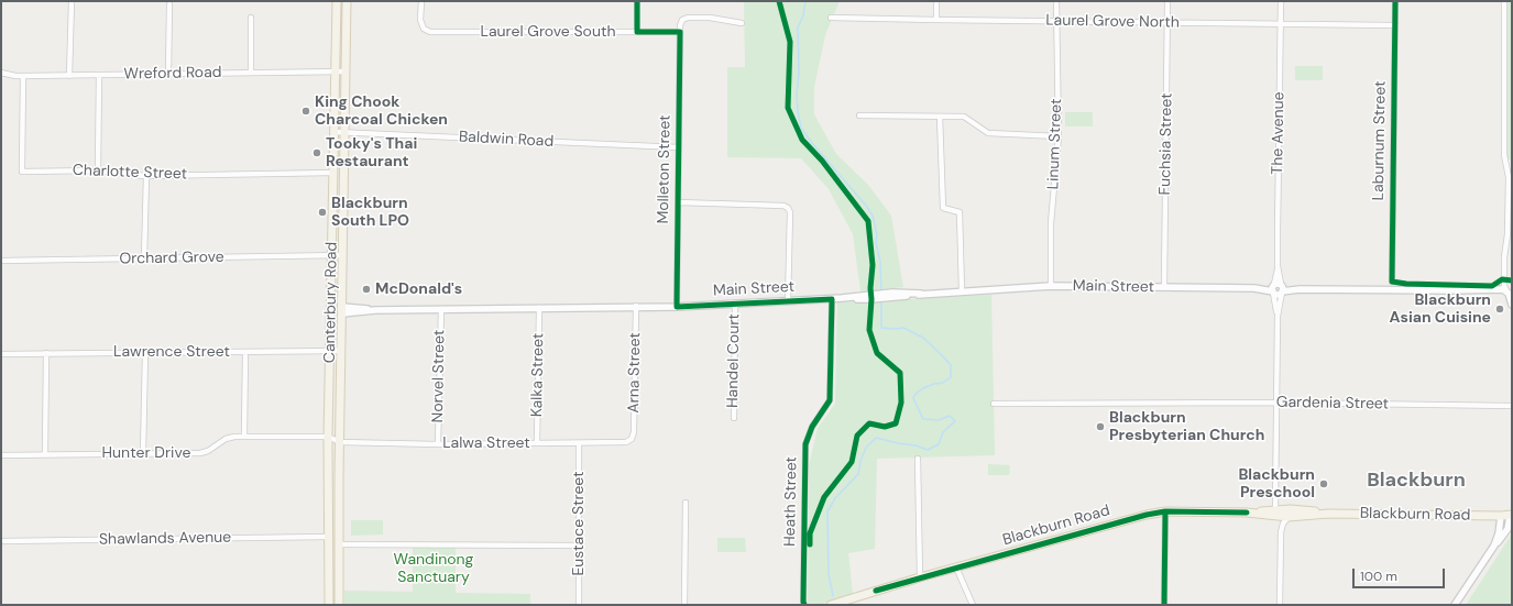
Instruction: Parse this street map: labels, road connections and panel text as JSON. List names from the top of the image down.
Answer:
{
  "streets": {
    "main road": ["Canterbury Road", "Blackburn Road"],
    "street": [
      "Laurel Grove North",
      "Laurel Grove South",
      "Wreford Road",
      "The Avenue",
      "Baldwin Road",
      "Laburnum Street",
      "Linum Street",
      "Fuchsia Street",
      "Molleton Street",
      "Charlotte Street",
      "Orchard Grove",
      "Main Street",
      "Lawrence Street",
      "Handel Court",
      "Arna Street",
      "Kalka Street",
      "Norvel Street",
      "Gardenia Street",
      "Lalwa Street",
      "Hunter Drive",
      "Heath Street",
      "Eustace Street",
      "Shawlands Avenue"
    ]
  },
  "crossings": [
    ["Laurel Grove North", "The Avenue"],
    ["Laurel Grove North", "Laburnum Street"],
    ["Laurel Grove North", "Linum Street"],
    ["Laurel Grove North", "Fuchsia Street"],
    ["Laurel Grove South", "Molleton Street"],
    ["Wreford Road", "Charlotte Street"],
    ["Wreford Road", "Canterbury Road"],
    ["The Avenue", "Main Street"],
    ["The Avenue", "Gardenia Street"],
    ["The Avenue", "Blackburn Road"],
    ["Baldwin Road", "Molleton Street"],
    ["Baldwin Road", "Canterbury Road"],
    ["Laburnum Street", "Main Street"],
    ["Linum Street", "Main Street"],
    ["Fuchsia Street", "Main Street"],
    ["Molleton Street", "Main Street"],
    ["Charlotte Street", "Canterbury Road"],
    ["Orchard Grove", "Canterbury Road"],
    ["Main Street", "Canterbury Road"],
    ["Main Street", "Handel Court"],
    ["Main Street", "Arna Street"],
    ["Main Street", "Kalka Street"],
    ["Main Street", "Norvel Street"],
    ["Main Street", "Heath Street"],
    ["Canterbury Road", "Lawrence Street"],
    ["Canterbury Road", "Lalwa Street"],
    ["Canterbury Road", "Hunter Drive"],
    ["Canterbury Road", "Shawlands Avenue"],
    ["Arna Street", "Lalwa Street"],
    ["Kalka Street", "Lalwa Street"],
    ["Norvel Street", "Lalwa Street"],
    ["Lalwa Street", "Hunter Drive"],
    ["Lalwa Street", "Eustace Street"]
  ],
  "districts": ["Blackburn"],
  "parks": ["Wandinong Sanctuary"],
  "places": [
    "King Chook Charcoal Chicken",
    "Tooky's Thai Restaurant",
    "Blackburn South LPO",
    "McDonald's",
    "Blackburn Asian Cuisine",
    "Blackburn Presbyterian Church",
    "Blackburn Preschool"
  ],
  "scale_bar": "100 m"
}
